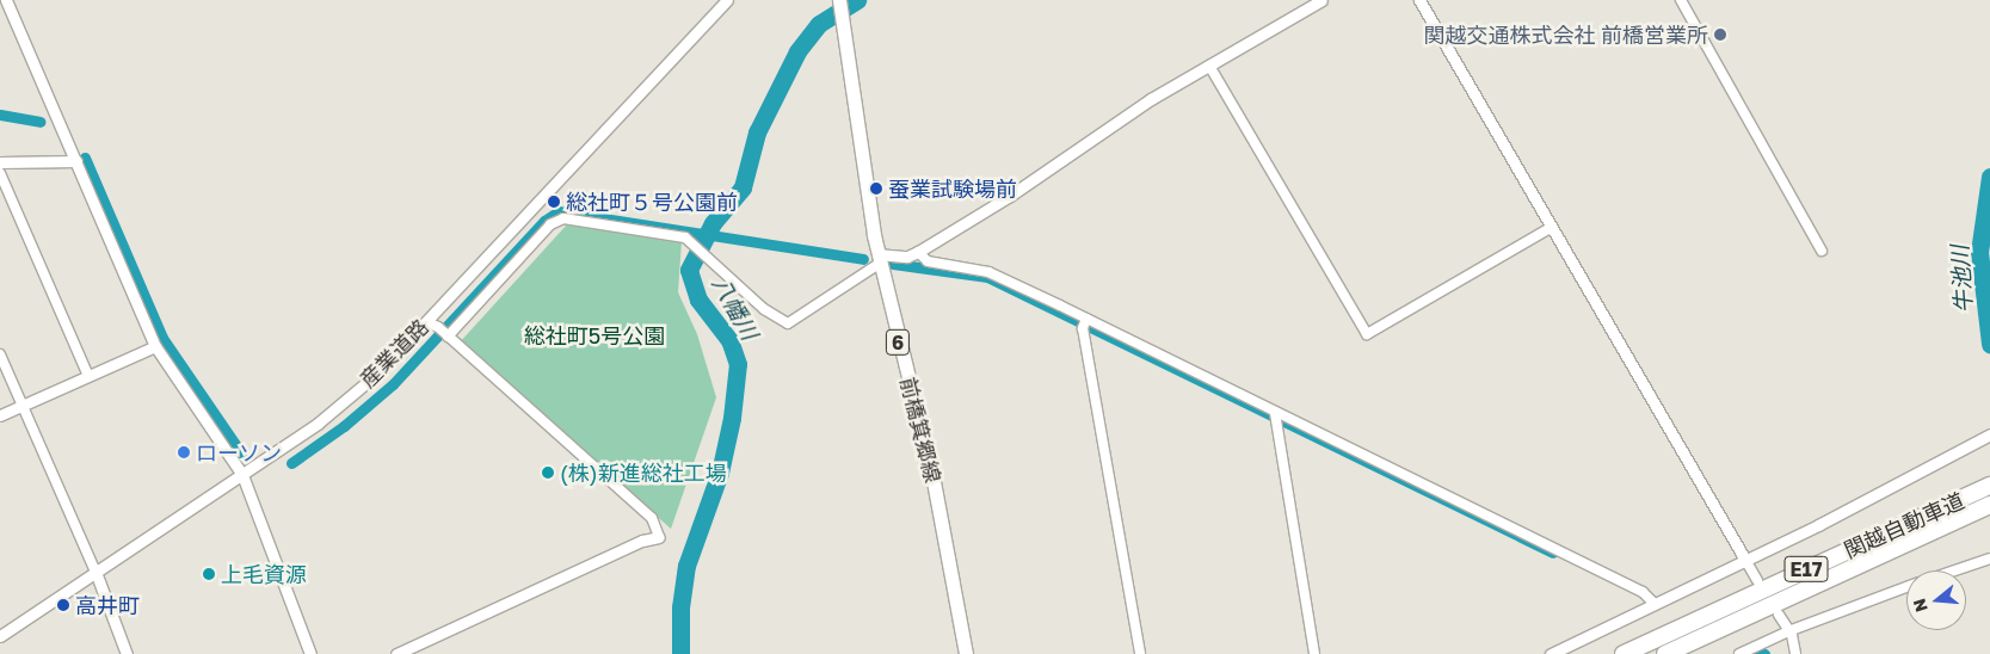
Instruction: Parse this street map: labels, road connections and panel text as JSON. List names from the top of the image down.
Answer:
{
  "streets": {
    "highway": ["関越自動車道", "E17"],
    "main road": ["6", "前橋箕郷線"],
    "street": ["産業道路"]
  },
  "water": ["牛池川", "八幡川"],
  "parks": ["総社町5号公園"],
  "places": [
    "関越交通株式会社 前橋営業所",
    "蚕業試験場前",
    "総社町５号公園前",
    "ローソン",
    "(株)新進総社工場",
    "上毛資源",
    "高井町"
  ],
  "north": "left"
}
